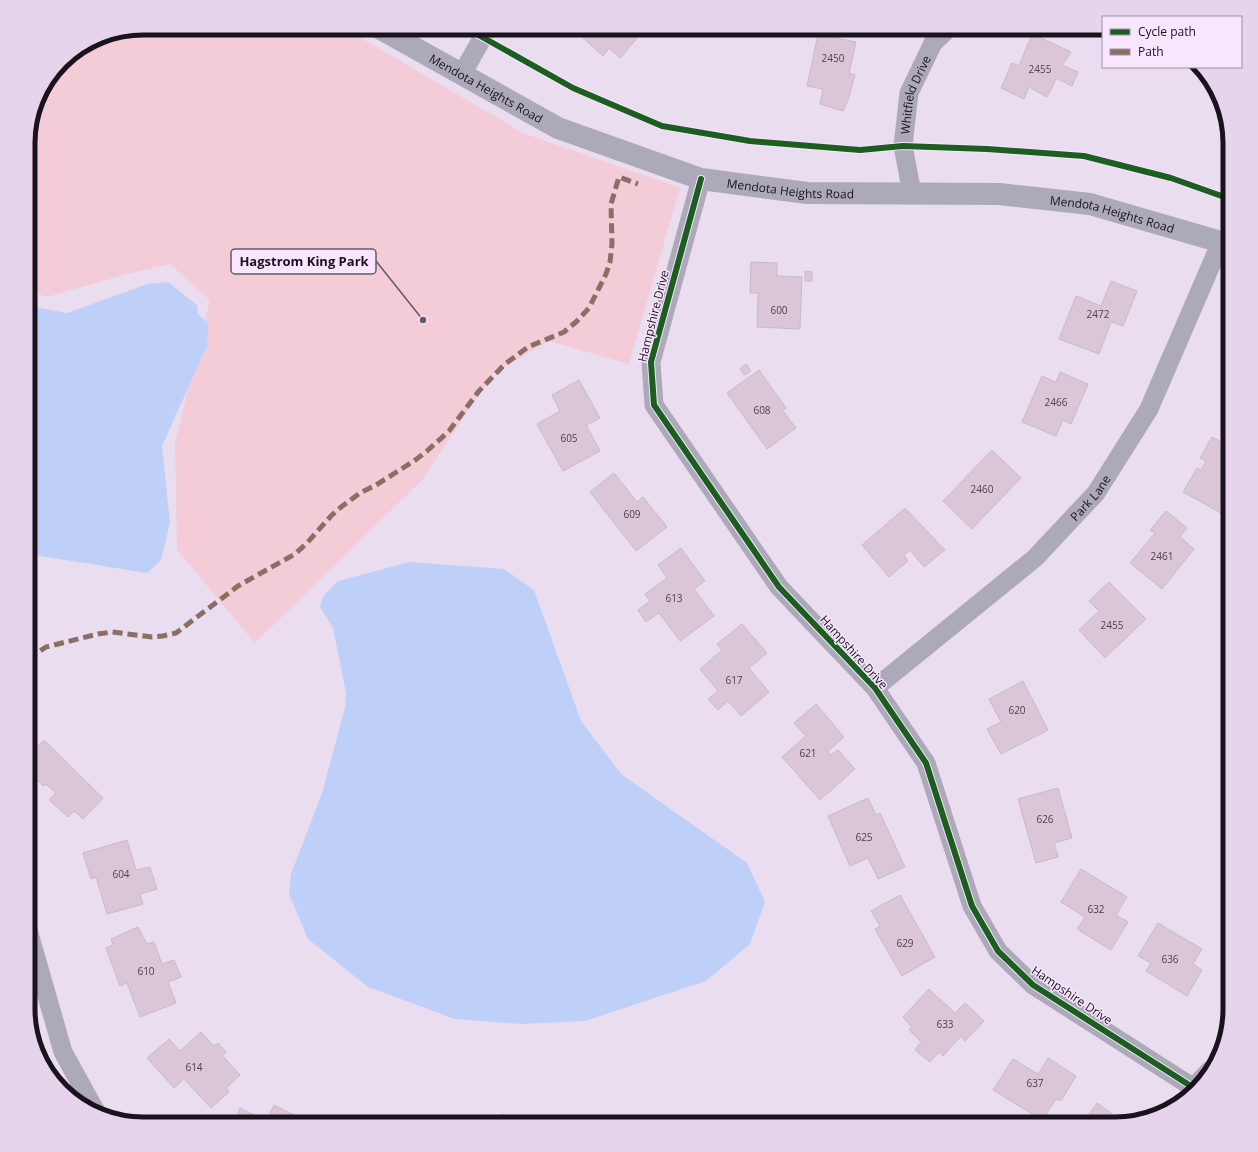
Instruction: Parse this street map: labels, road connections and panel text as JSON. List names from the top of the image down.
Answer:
{
  "streets": {
    "street": [
      "Mendota Heights Road",
      "Whitfield Drive",
      "Hampshire Drive",
      "Park Lane"
    ]
  },
  "crossings": [
    ["Mendota Heights Road", "Whitfield Drive"],
    ["Mendota Heights Road", "Hampshire Drive"],
    ["Hampshire Drive", "Park Lane"]
  ],
  "places": ["Hagstrom King Park"],
  "house_numbers": [
    "2450",
    "2455",
    "600",
    "2472",
    "2466",
    "608",
    "605",
    "2460",
    "609",
    "2461",
    "613",
    "2455",
    "617",
    "620",
    "621",
    "626",
    "625",
    "604",
    "632",
    "629",
    "636",
    "610",
    "633",
    "614",
    "637"
  ],
  "legend": ["Cycle path", "Path"]
}
